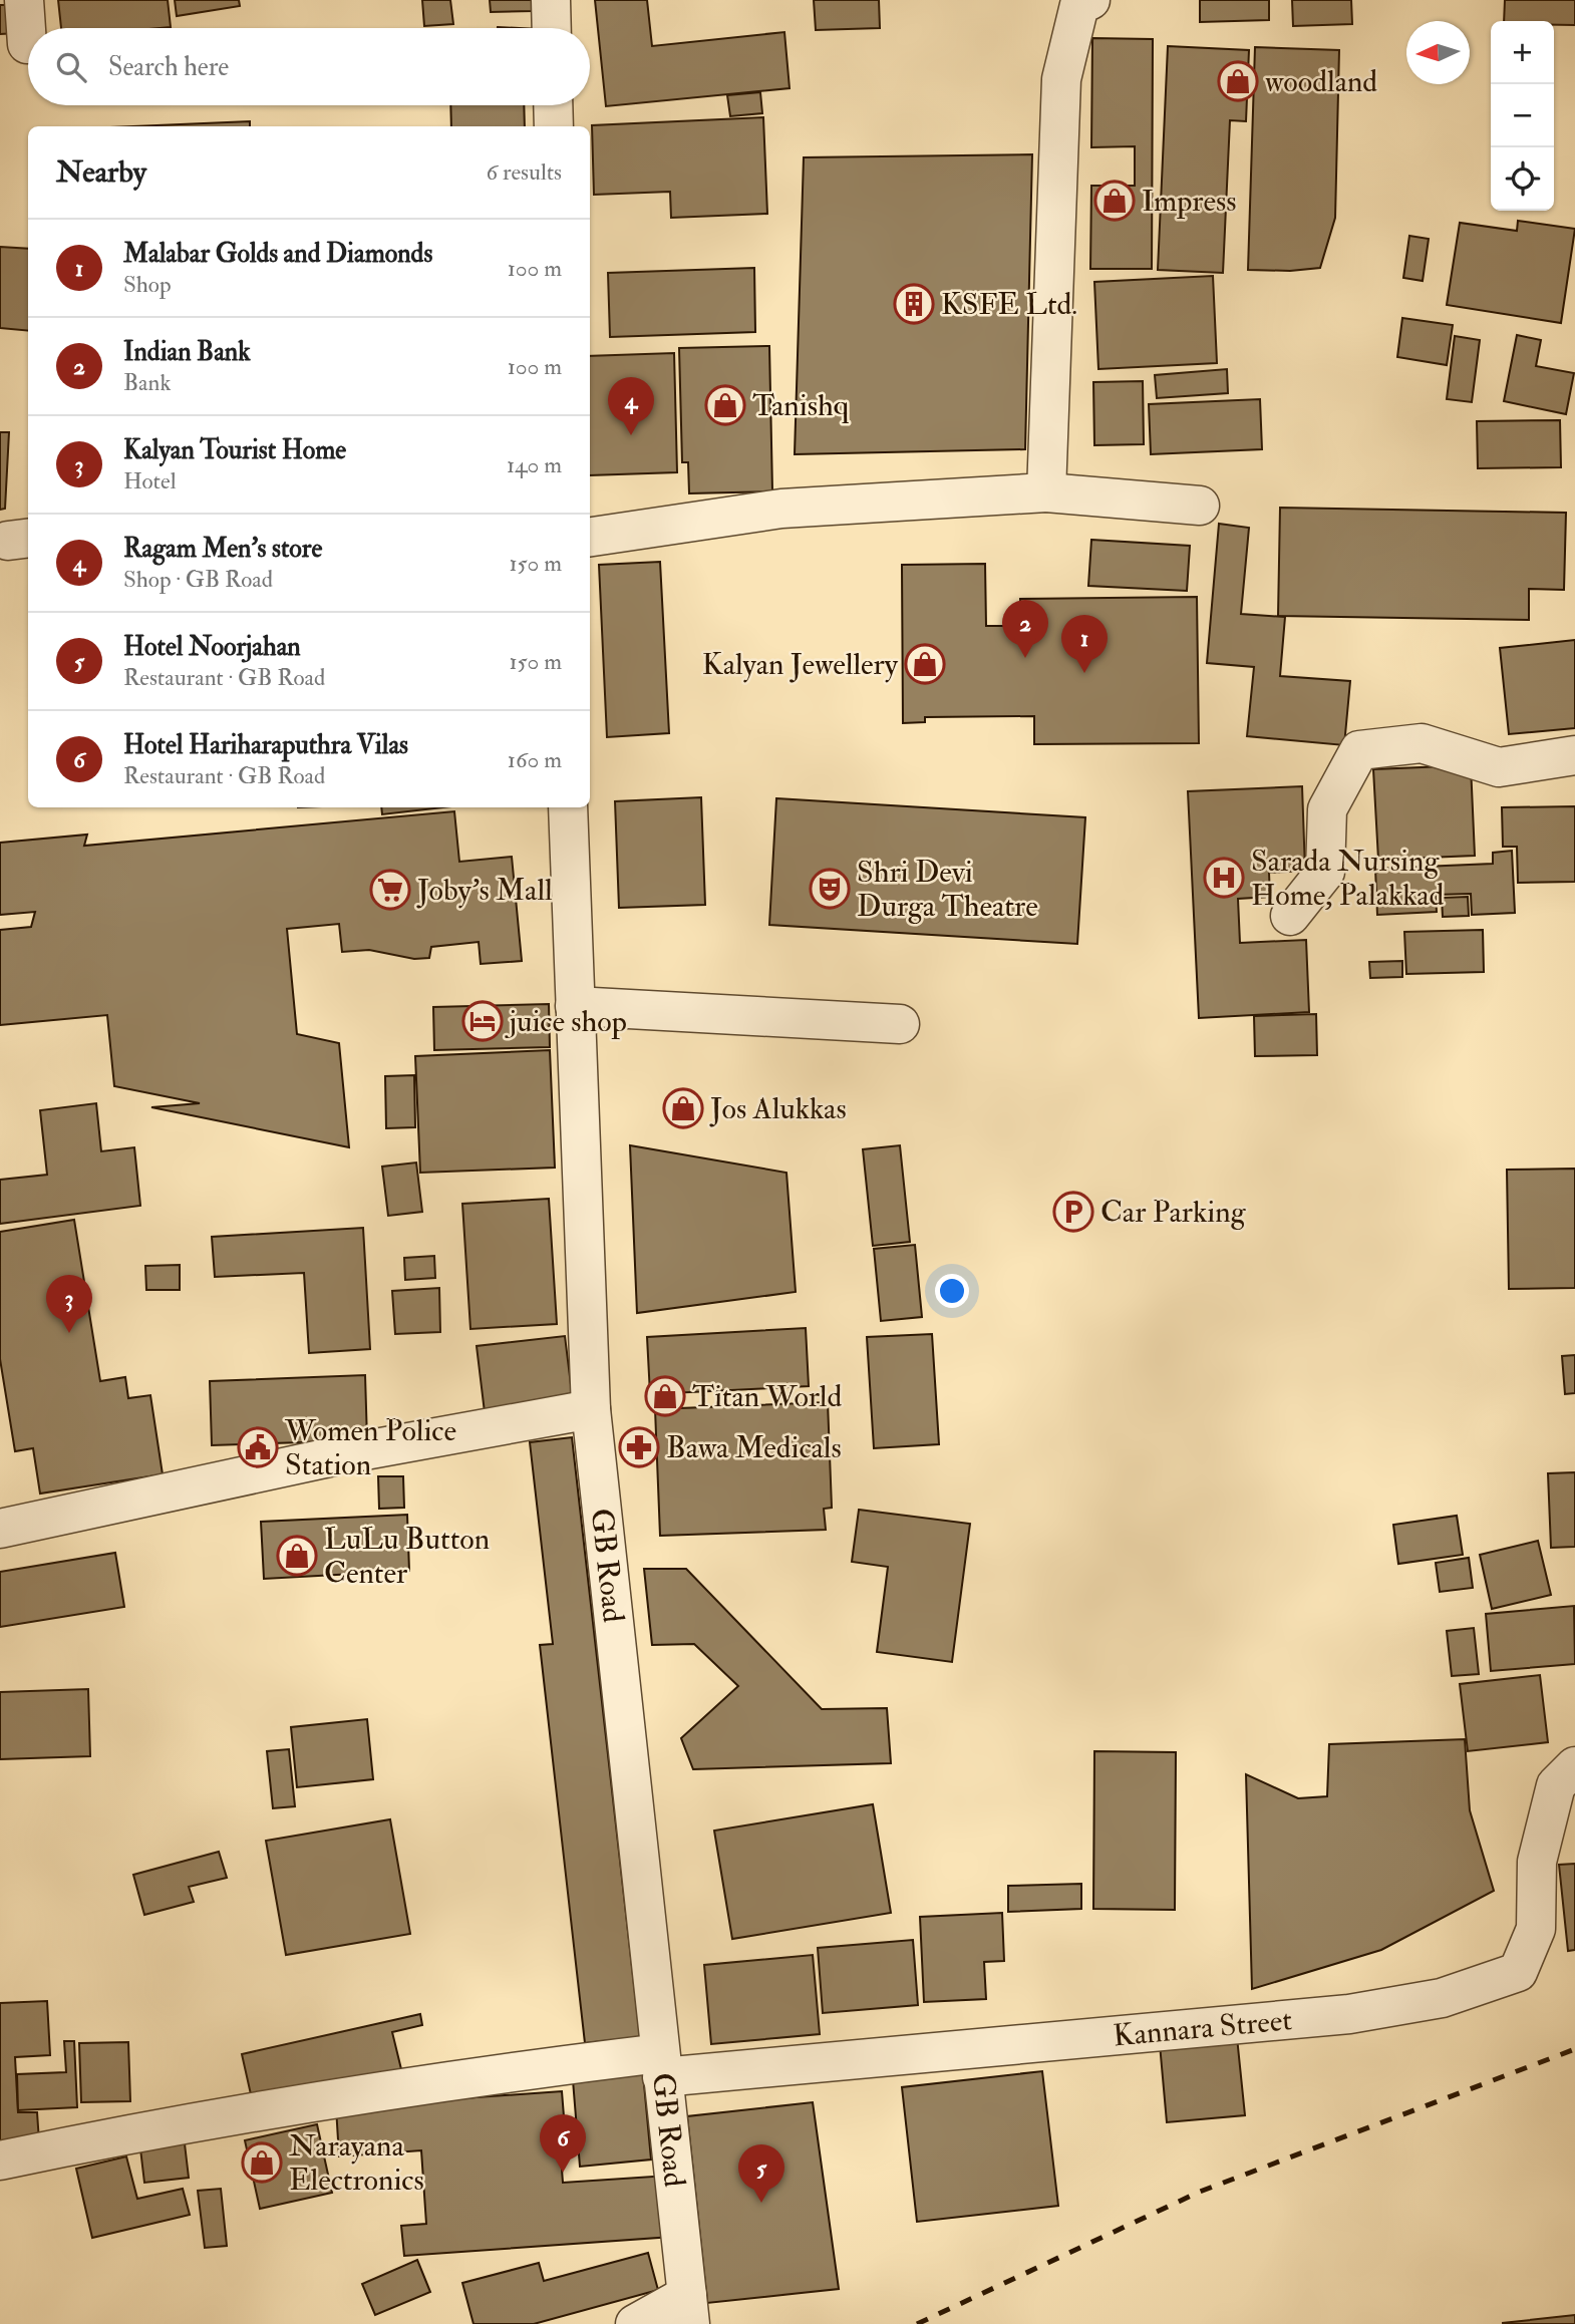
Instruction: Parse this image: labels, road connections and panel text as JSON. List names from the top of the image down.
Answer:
{
  "streets": {
    "street": ["GB Road", "Kannara Street"]
  },
  "crossings": [
    ["GB Road", "Kannara Street"]
  ],
  "places": {
    "shop": [
      "woodland",
      "Impress",
      "Tanishq",
      "Kalyan Jewellery",
      "Jos Alukkas",
      "Titan World",
      "LuLu Button Center",
      "Narayana Electronics"
    ],
    "building": ["KSFE Ltd."],
    "hospital": ["Sarada Nursing Home, Palakkad"],
    "theatre": ["Shri Devi Durga Theatre"],
    "supermarket": ["Joby's Mall"],
    "hotel": ["juice shop"],
    "parking": ["Car Parking"],
    "public building": ["Women Police Station"],
    "pharmacy": ["Bawa Medicals"]
  },
  "north": "left",
  "page": {
    "map_buttons": ["+", "−"],
    "search": "Search here",
    "heading": ["Nearby", "6 results"],
    "list": [
      {
        "mark": "1",
        "name": "Malabar Golds and Diamonds",
        "note": "Shop",
        "value": "100 m"
      },
      {
        "mark": "2",
        "name": "Indian Bank",
        "note": "Bank",
        "value": "100 m"
      },
      {
        "mark": "3",
        "name": "Kalyan Tourist Home",
        "note": "Hotel",
        "value": "140 m"
      },
      {
        "mark": "4",
        "name": "Ragam Men's store",
        "note": "Shop · GB Road",
        "value": "150 m"
      },
      {
        "mark": "5",
        "name": "Hotel Noorjahan",
        "note": "Restaurant · GB Road",
        "value": "150 m"
      },
      {
        "mark": "6",
        "name": "Hotel Hariharaputhra Vilas",
        "note": "Restaurant · GB Road",
        "value": "160 m"
      }
    ],
    "pins": [
      "4",
      "2",
      "1",
      "3",
      "6",
      "5"
    ]
  }
}
